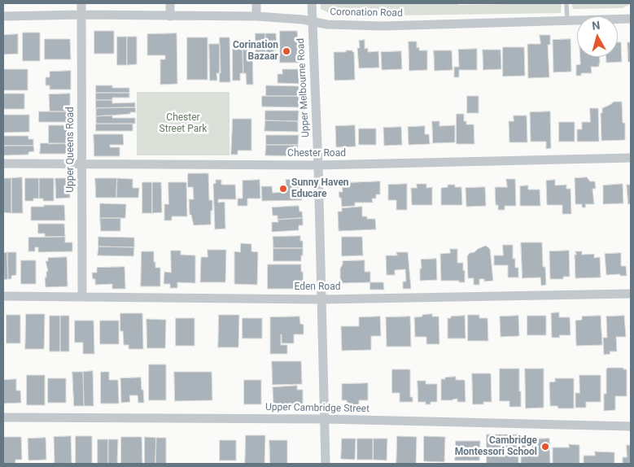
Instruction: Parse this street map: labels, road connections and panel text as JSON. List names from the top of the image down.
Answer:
{
  "streets": {
    "street": [
      "Coronation Road",
      "Upper Melbourne Road",
      "Upper Queens Road",
      "Chester Road",
      "Eden Road",
      "Upper Cambridge Street"
    ]
  },
  "crossings": [
    ["Coronation Road", "Upper Melbourne Road"],
    ["Coronation Road", "Upper Queens Road"],
    ["Upper Melbourne Road", "Chester Road"],
    ["Upper Melbourne Road", "Eden Road"],
    ["Upper Melbourne Road", "Upper Cambridge Street"],
    ["Upper Queens Road", "Chester Road"],
    ["Upper Queens Road", "Eden Road"]
  ],
  "parks": ["Chester Street Park"],
  "places": ["Corination Bazaar", "Sunny Haven Educare", "Cambridge Montessori School"],
  "north": "top"
}
